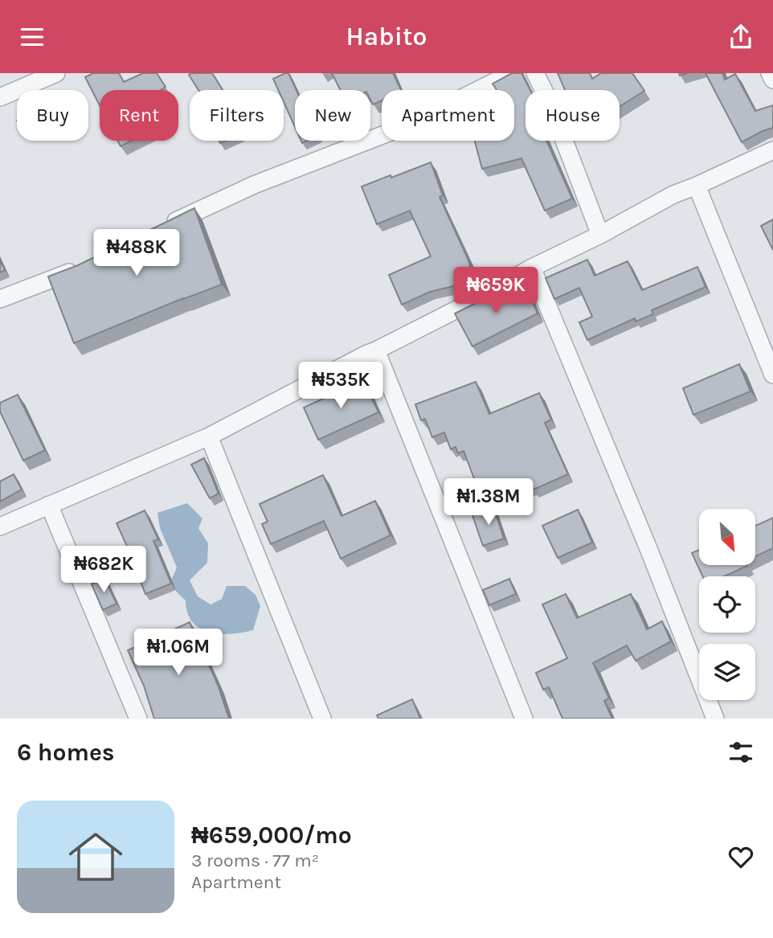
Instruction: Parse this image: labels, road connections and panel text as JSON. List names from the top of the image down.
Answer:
{
  "north": "bottom right",
  "page": {
    "header": "Habito",
    "chip": [
      "Buy",
      "Rent",
      "Filters",
      "New",
      "Apartment",
      "House"
    ],
    "price": [
      "₦488K",
      "₦659K",
      "₦535K",
      "₦1.38M",
      "₦682K",
      "₦1.06M"
    ],
    "heading": "6 homes",
    "list": [
      {
        "name": "₦659,000/mo",
        "note": "3 rooms · 77 m² · Apartment"
      }
    ]
  }
}
